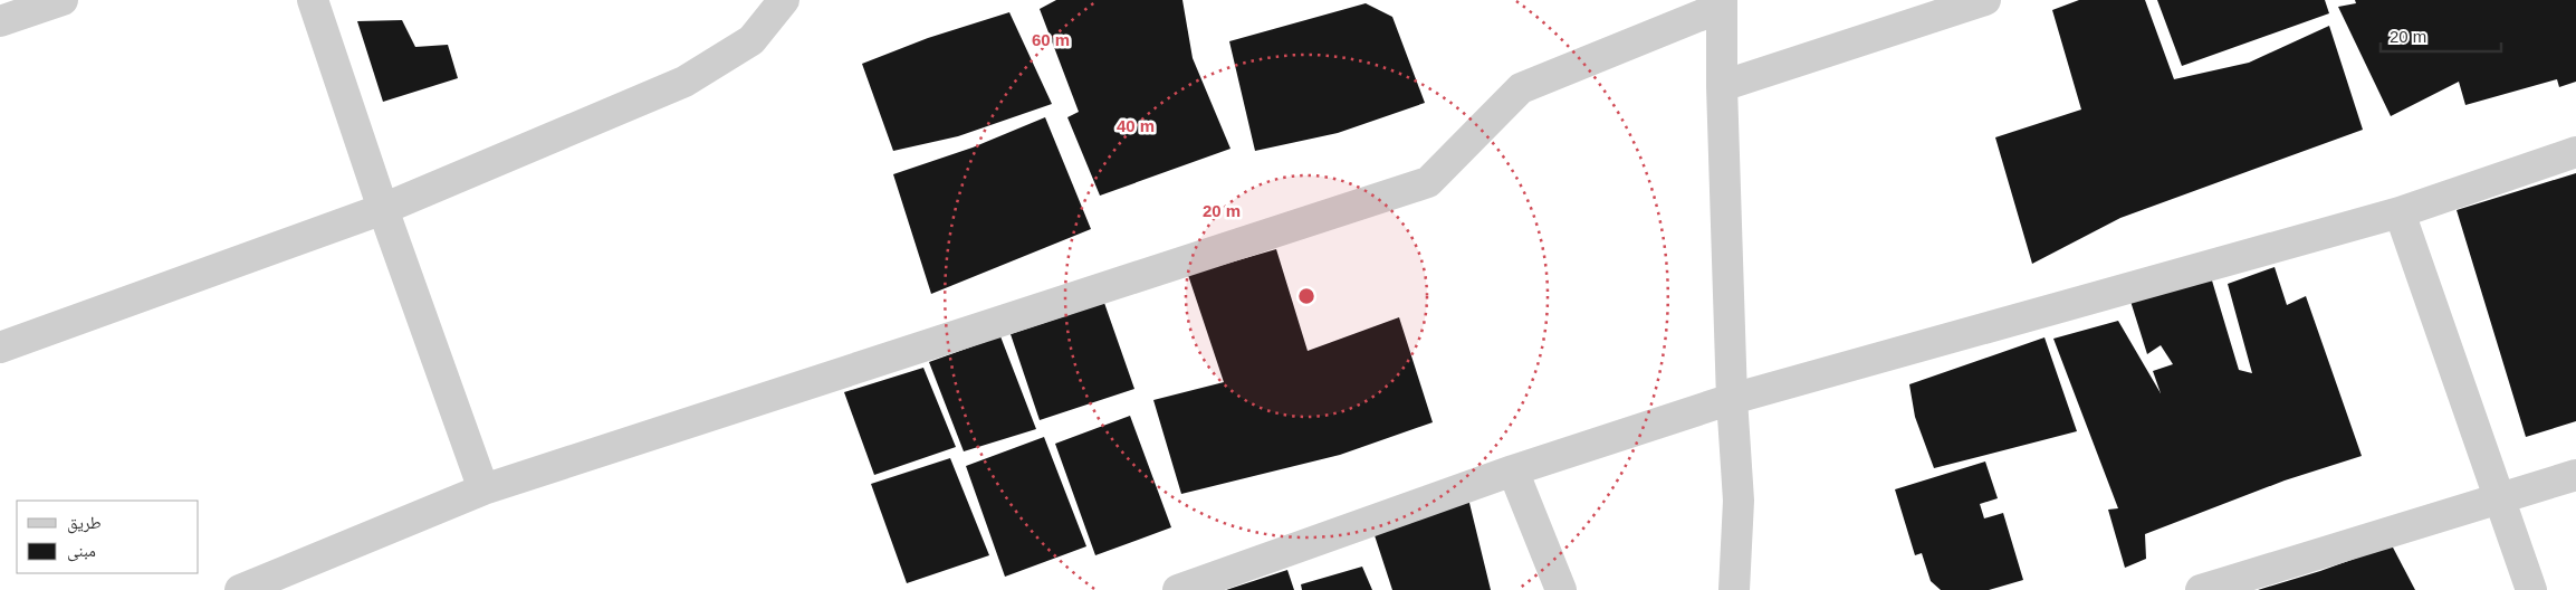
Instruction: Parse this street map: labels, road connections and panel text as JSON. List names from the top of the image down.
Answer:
{
  "legend": ["طريق", "مبنى"],
  "scale_bar": "20 m",
  "rings": ["60 m", "40 m", "20 m"]
}
